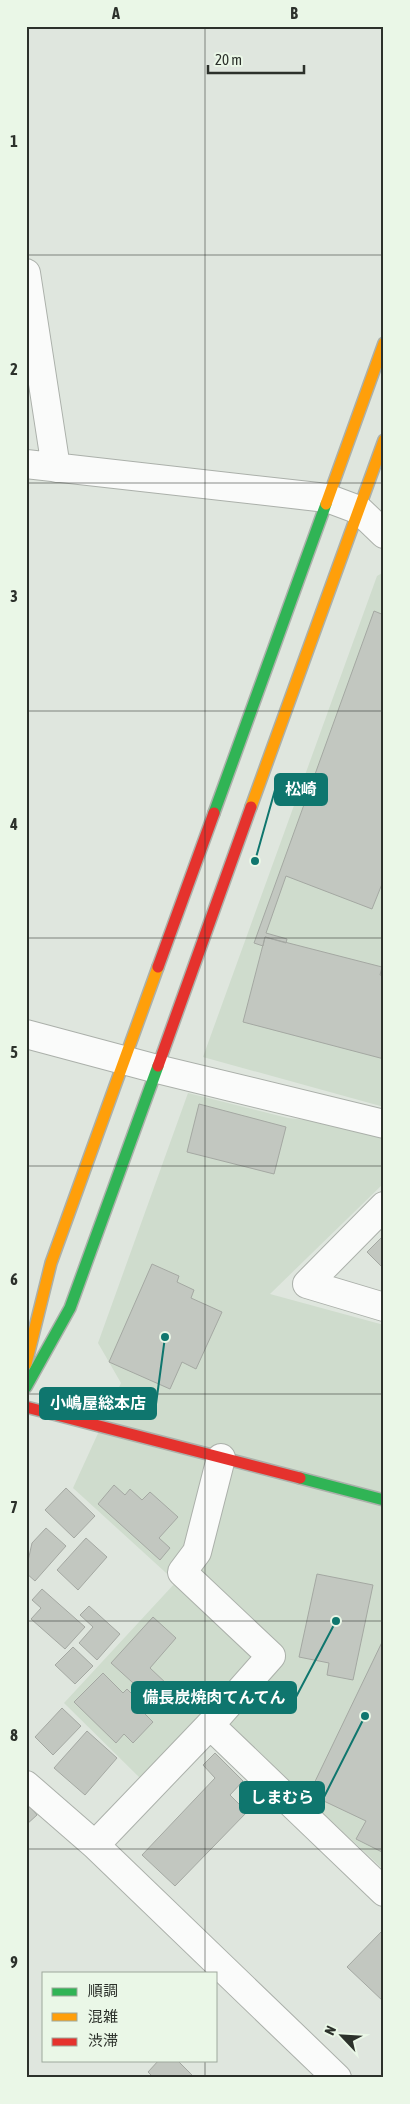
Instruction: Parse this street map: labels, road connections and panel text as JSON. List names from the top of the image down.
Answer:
{
  "places": [
    "松崎",
    "小嶋屋総本店",
    "備長炭焼肉てんてん",
    "しまむら"
  ],
  "legend": ["順調", "混雑", "渋滞"],
  "scale_bar": "20 m",
  "north": "top left",
  "grid": {
    "columns": ["A", "B"],
    "rows": [
      "1",
      "2",
      "3",
      "4",
      "5",
      "6",
      "7",
      "8",
      "9"
    ]
  }
}
